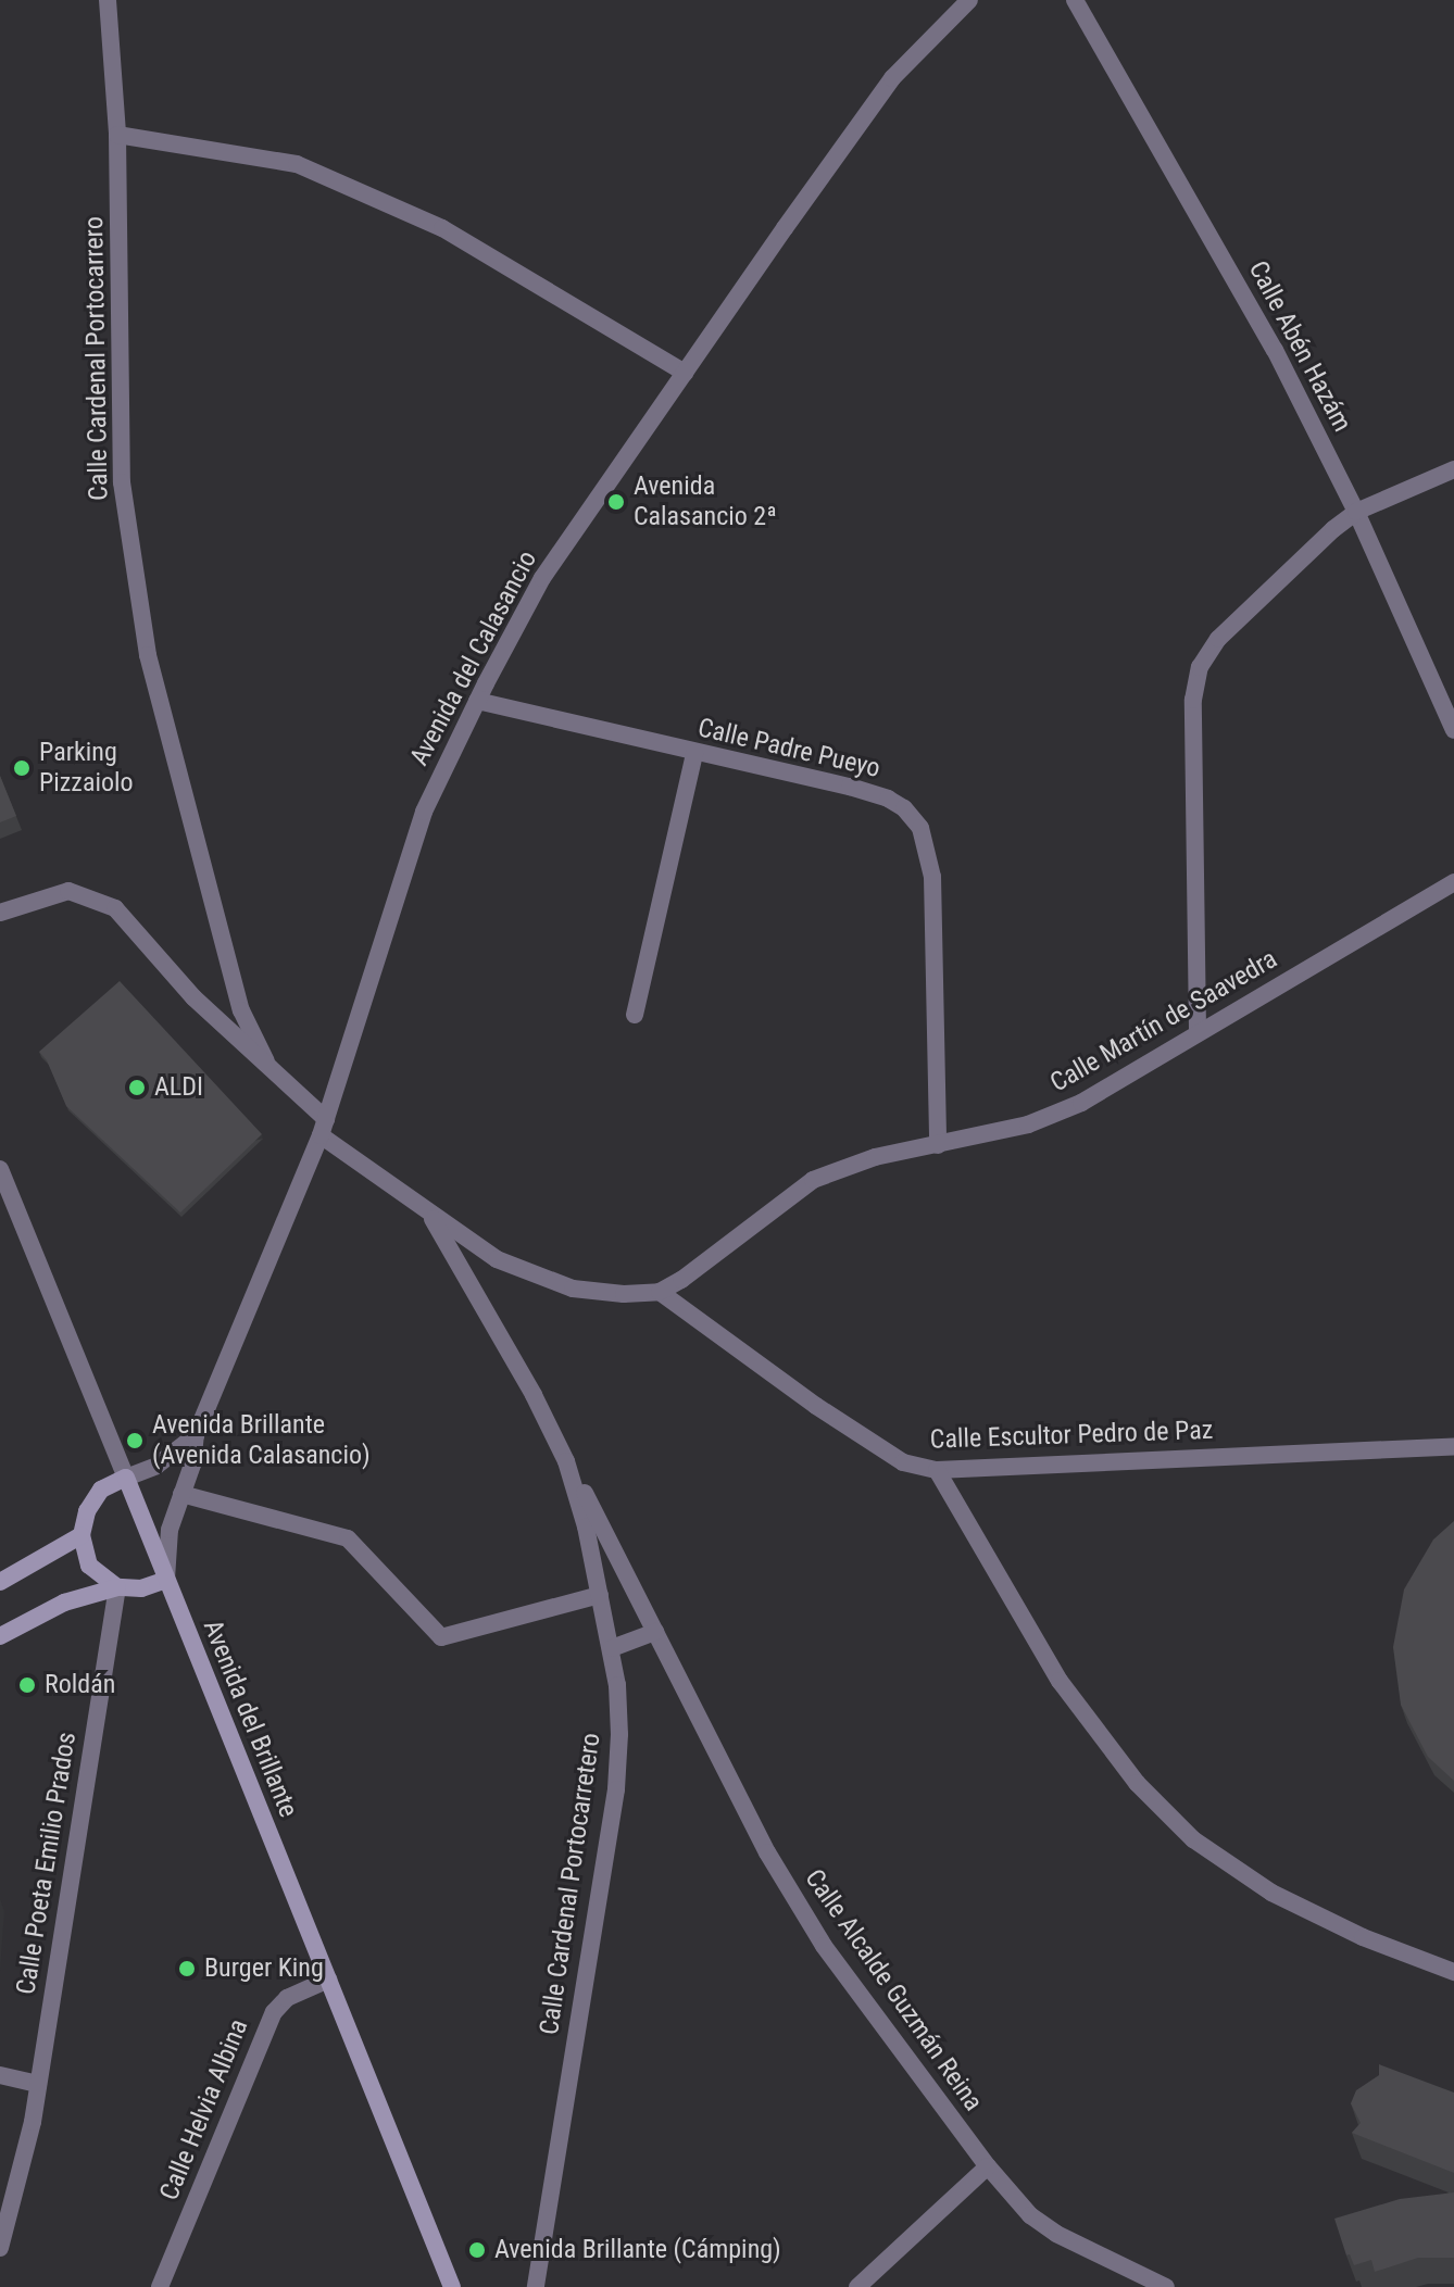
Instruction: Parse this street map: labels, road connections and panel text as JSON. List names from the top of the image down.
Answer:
{
  "streets": {
    "main road": ["Avenida del Brillante"],
    "street": [
      "Calle Abén Hazám",
      "Calle Cardenal Portocarrero",
      "Avenida del Calasancio",
      "Calle Padre Pueyo",
      "Calle Martín de Saavedra",
      "Calle Escultor Pedro de Paz",
      "Calle Poeta Emilio Prados",
      "Calle Cardenal Portocarretero",
      "Calle Alcalde Guzmán Reina",
      "Calle Helvia Albina"
    ]
  },
  "crossings": [
    ["Calle Cardenal Portocarrero", "Avenida del Calasancio"],
    ["Avenida del Calasancio", "Calle Padre Pueyo"],
    ["Avenida del Calasancio", "Avenida del Brillante"],
    ["Calle Padre Pueyo", "Calle Martín de Saavedra"],
    ["Calle Martín de Saavedra", "Calle Escultor Pedro de Paz"],
    ["Avenida del Brillante", "Calle Helvia Albina"],
    ["Calle Cardenal Portocarretero", "Calle Alcalde Guzmán Reina"]
  ],
  "places": [
    "Avenida Calasancio 2ª",
    "Parking Pizzaiolo",
    "ALDI",
    "Avenida Brillante (Avenida Calasancio)",
    "Roldán",
    "Burger King",
    "Avenida Brillante (Cámping)"
  ]
}
